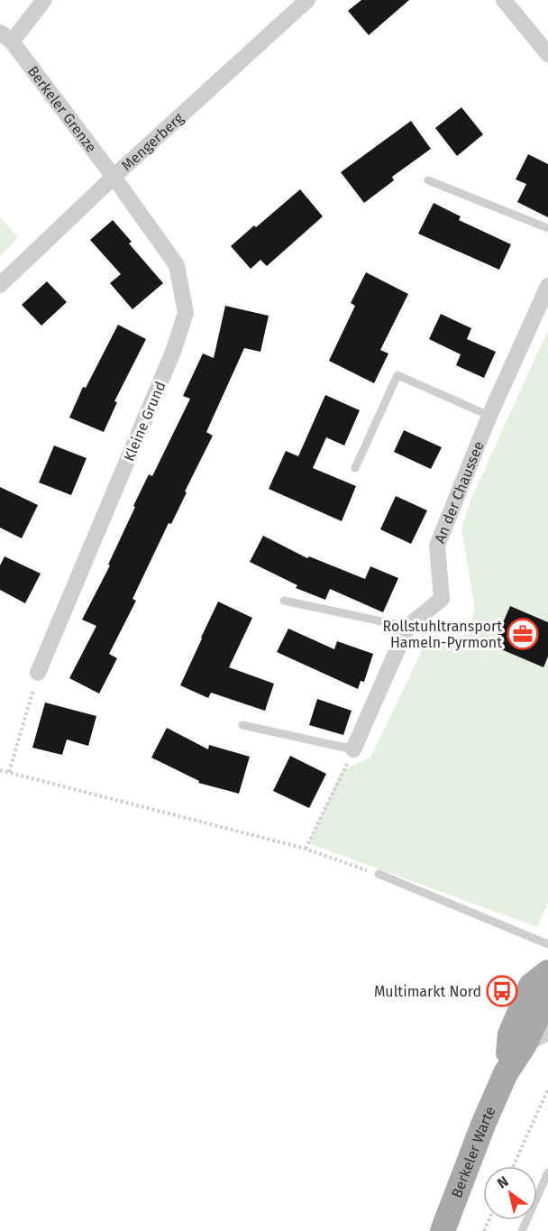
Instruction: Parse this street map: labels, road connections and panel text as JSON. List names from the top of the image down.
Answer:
{
  "streets": {
    "main road": ["Berkeler Warte"],
    "street": [
      "Berkeler Grenze",
      "Mengerberg",
      "Kleine Grund",
      "An der Chaussee"
    ]
  },
  "crossings": [
    ["Berkeler Grenze", "Mengerberg"],
    ["Berkeler Grenze", "Kleine Grund"],
    ["Mengerberg", "Kleine Grund"]
  ],
  "places": {
    "office": ["Rollstuhltransport Hameln-Pyrmont"],
    "bus stop": ["Multimarkt Nord"]
  },
  "north": "top left"
}
